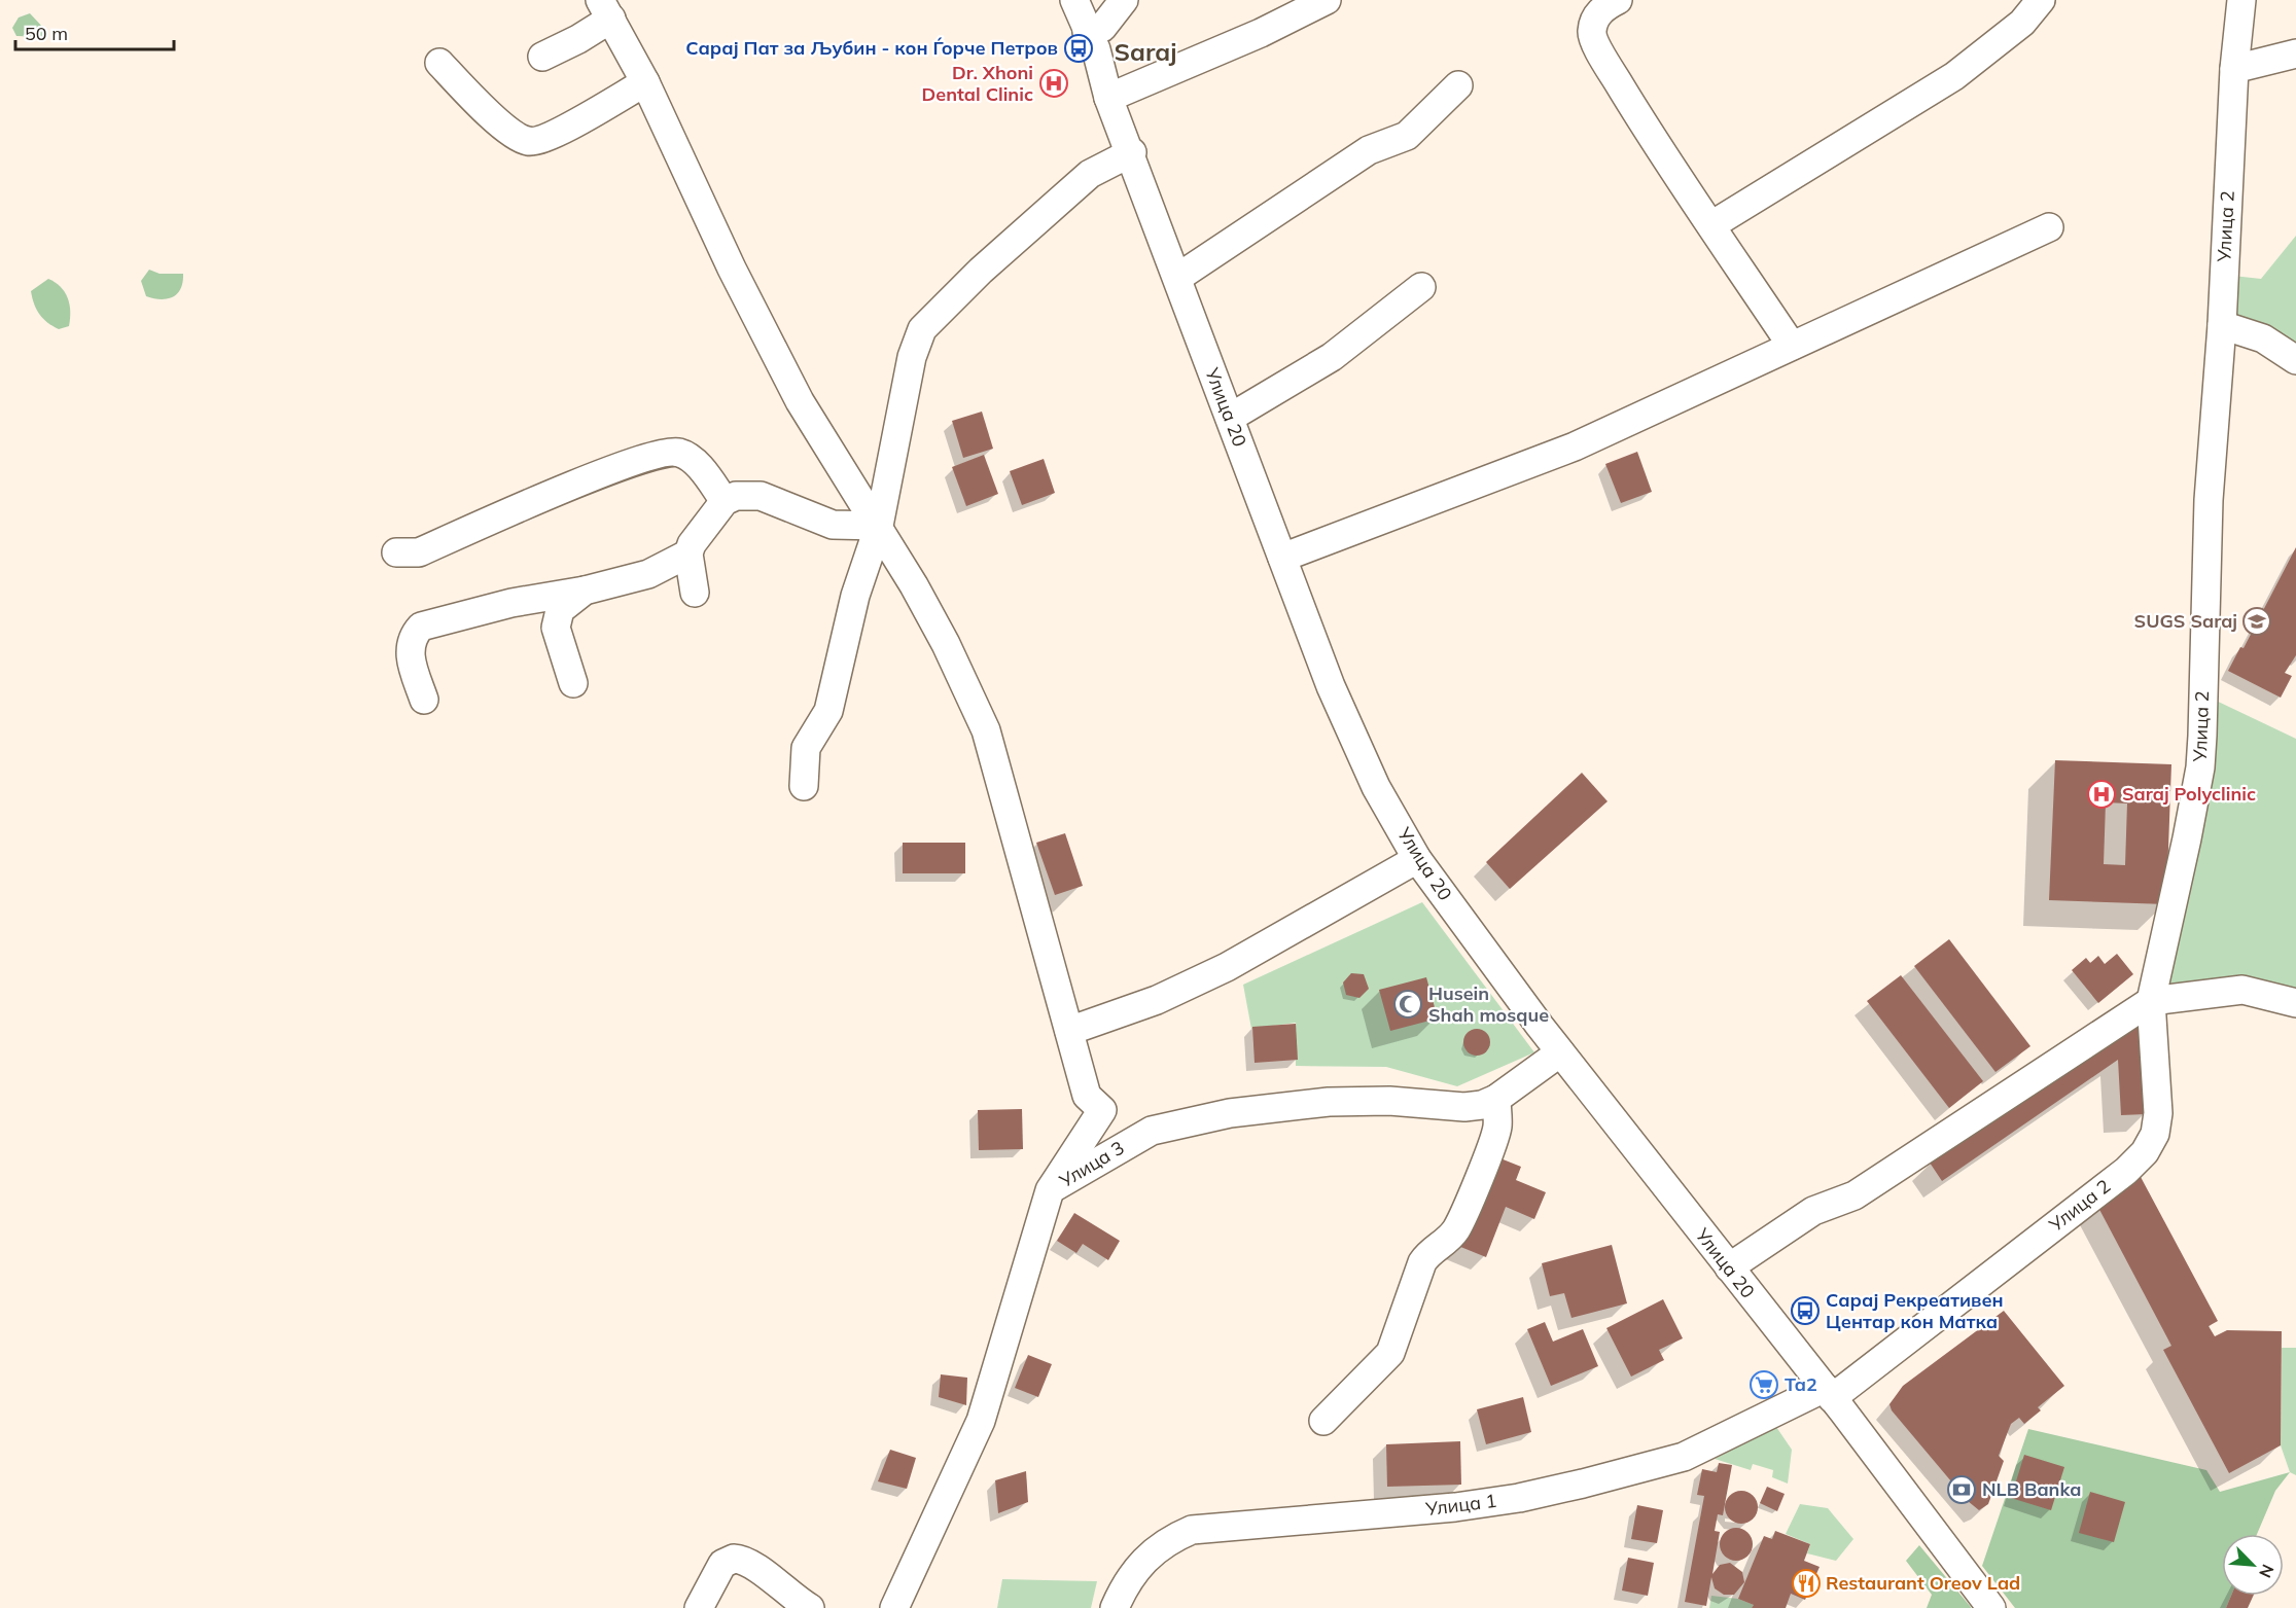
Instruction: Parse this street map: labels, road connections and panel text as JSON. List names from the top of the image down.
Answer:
{
  "streets": {
    "street": [
      "Улица 2",
      "Улица 20",
      "Улица 3",
      "Улица 1"
    ]
  },
  "crossings": [
    ["Улица 2", "Улица 20"],
    ["Улица 2", "Улица 1"],
    ["Улица 20", "Улица 3"],
    ["Улица 20", "Улица 1"]
  ],
  "districts": ["Saraj"],
  "places": {
    "bus stop": ["Сарај Пат за Љубин - кон Ѓорче Петров", "Сарај Рекреативен Центар кон Матка"],
    "hospital": ["Dr. Xhoni Dental Clinic", "Saraj Polyclinic"],
    "school or university": ["SUGS Saraj"],
    "mosque": ["Husein Shah mosque"],
    "supermarket": ["Ta2"],
    "bank": ["NLB Banka"],
    "restaurant": ["Restaurant Oreov Lad"]
  },
  "scale_bar": "50 m",
  "north": "bottom right"
}
